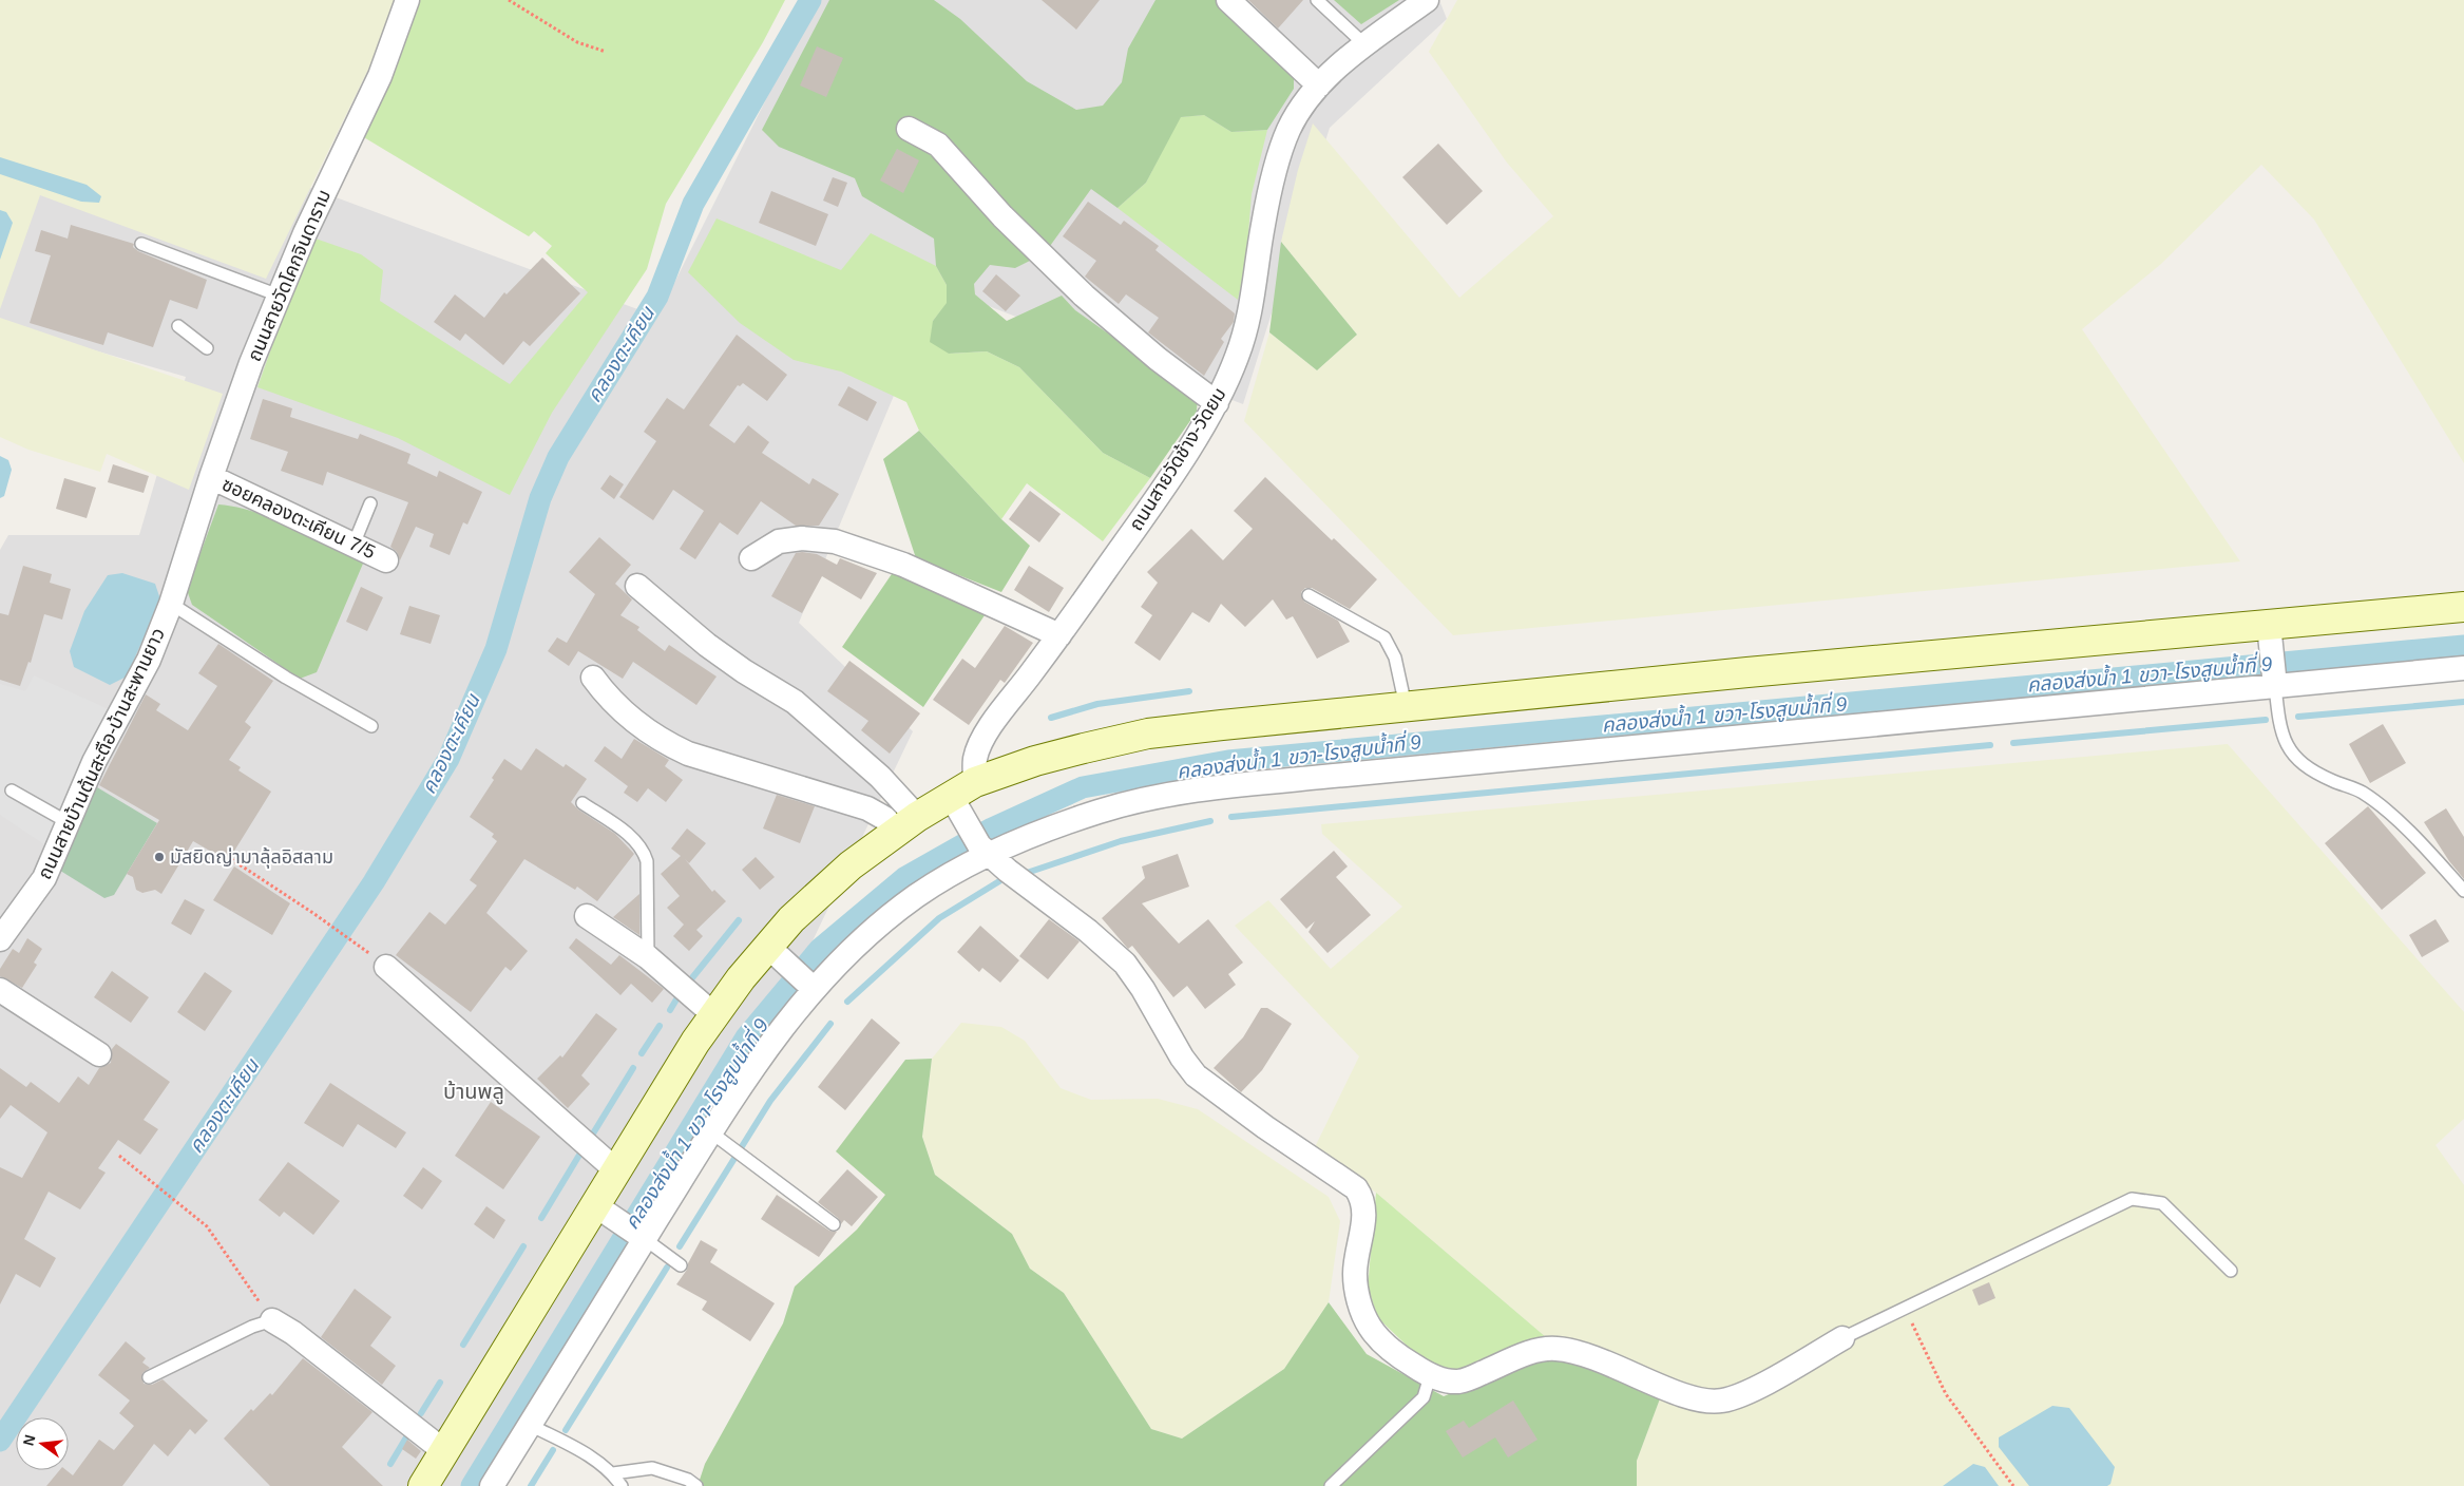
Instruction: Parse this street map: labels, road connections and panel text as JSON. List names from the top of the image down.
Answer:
{
  "streets": {
    "street": [
      "ถนนสายวัดโคกจินดาราม",
      "ถนนสายวัดช้าง-วัดยม",
      "ซอยคลองตะเคียน 7/5",
      "ถนนสายบ้านต้นสะตือ-บ้านสะพานยาว"
    ]
  },
  "crossings": [
    ["ถนนสายวัดโคกจินดาราม", "ซอยคลองตะเคียน 7/5"],
    ["ถนนสายวัดโคกจินดาราม", "ถนนสายบ้านต้นสะตือ-บ้านสะพานยาว"]
  ],
  "districts": ["บ้านพลู"],
  "water": ["คลองตะเคียน", "คลองส่งน้ำ 1 ขวา-โรงสูบน้ำที่ 9"],
  "places": ["มัสยิดญ่ามาลุ้ลอิสลาม"],
  "north": "left"
}
